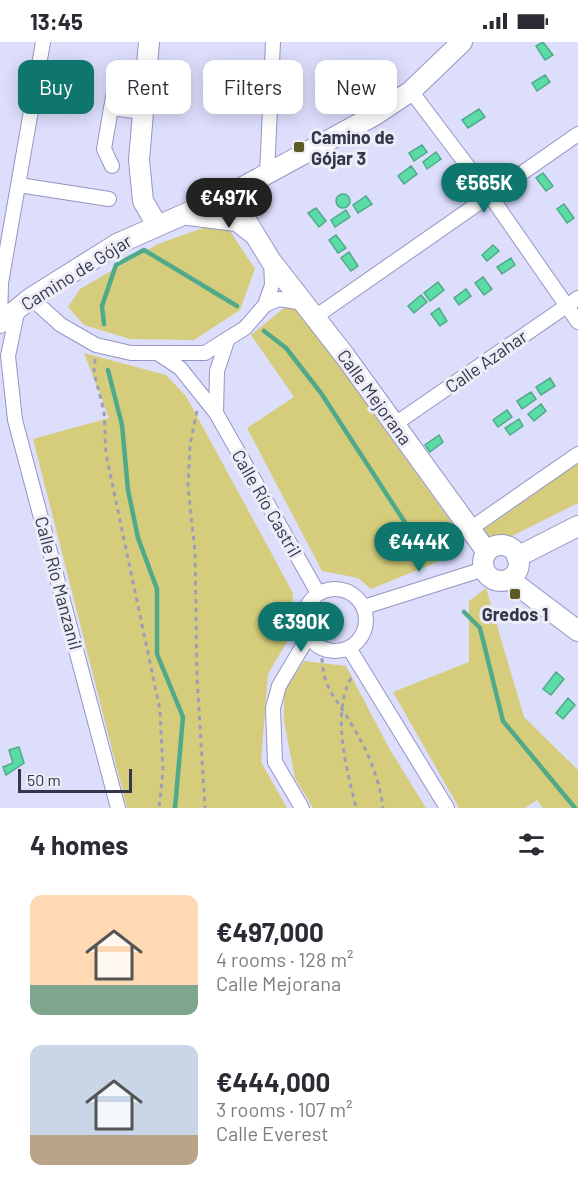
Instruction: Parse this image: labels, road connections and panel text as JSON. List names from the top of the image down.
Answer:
{
  "streets": {
    "street": [
      "Camino de Gójar",
      "Calle Azahar",
      "Calle Mejorana",
      "Calle Río Castril",
      "Calle Río Manzanil"
    ]
  },
  "crossings": [
    ["Camino de Gójar", "Calle Mejorana"],
    ["Camino de Gójar", "Calle Río Manzanil"],
    ["Calle Azahar", "Calle Mejorana"]
  ],
  "places": {
    "transit": ["Camino de Gójar 3", "Gredos 1"]
  },
  "scale_bar": "50 m",
  "page": {
    "status": "13:45",
    "chip": [
      "Buy",
      "Rent",
      "Filters",
      "New"
    ],
    "price": [
      "€565K",
      "€497K",
      "€444K",
      "€390K"
    ],
    "scale": "50 m",
    "heading": "4 homes",
    "list": [
      {
        "name": "€497,000",
        "note": "4 rooms · 128 m² · Calle Mejorana"
      },
      {
        "name": "€444,000",
        "note": "3 rooms · 107 m² · Calle Everest"
      }
    ]
  }
}
